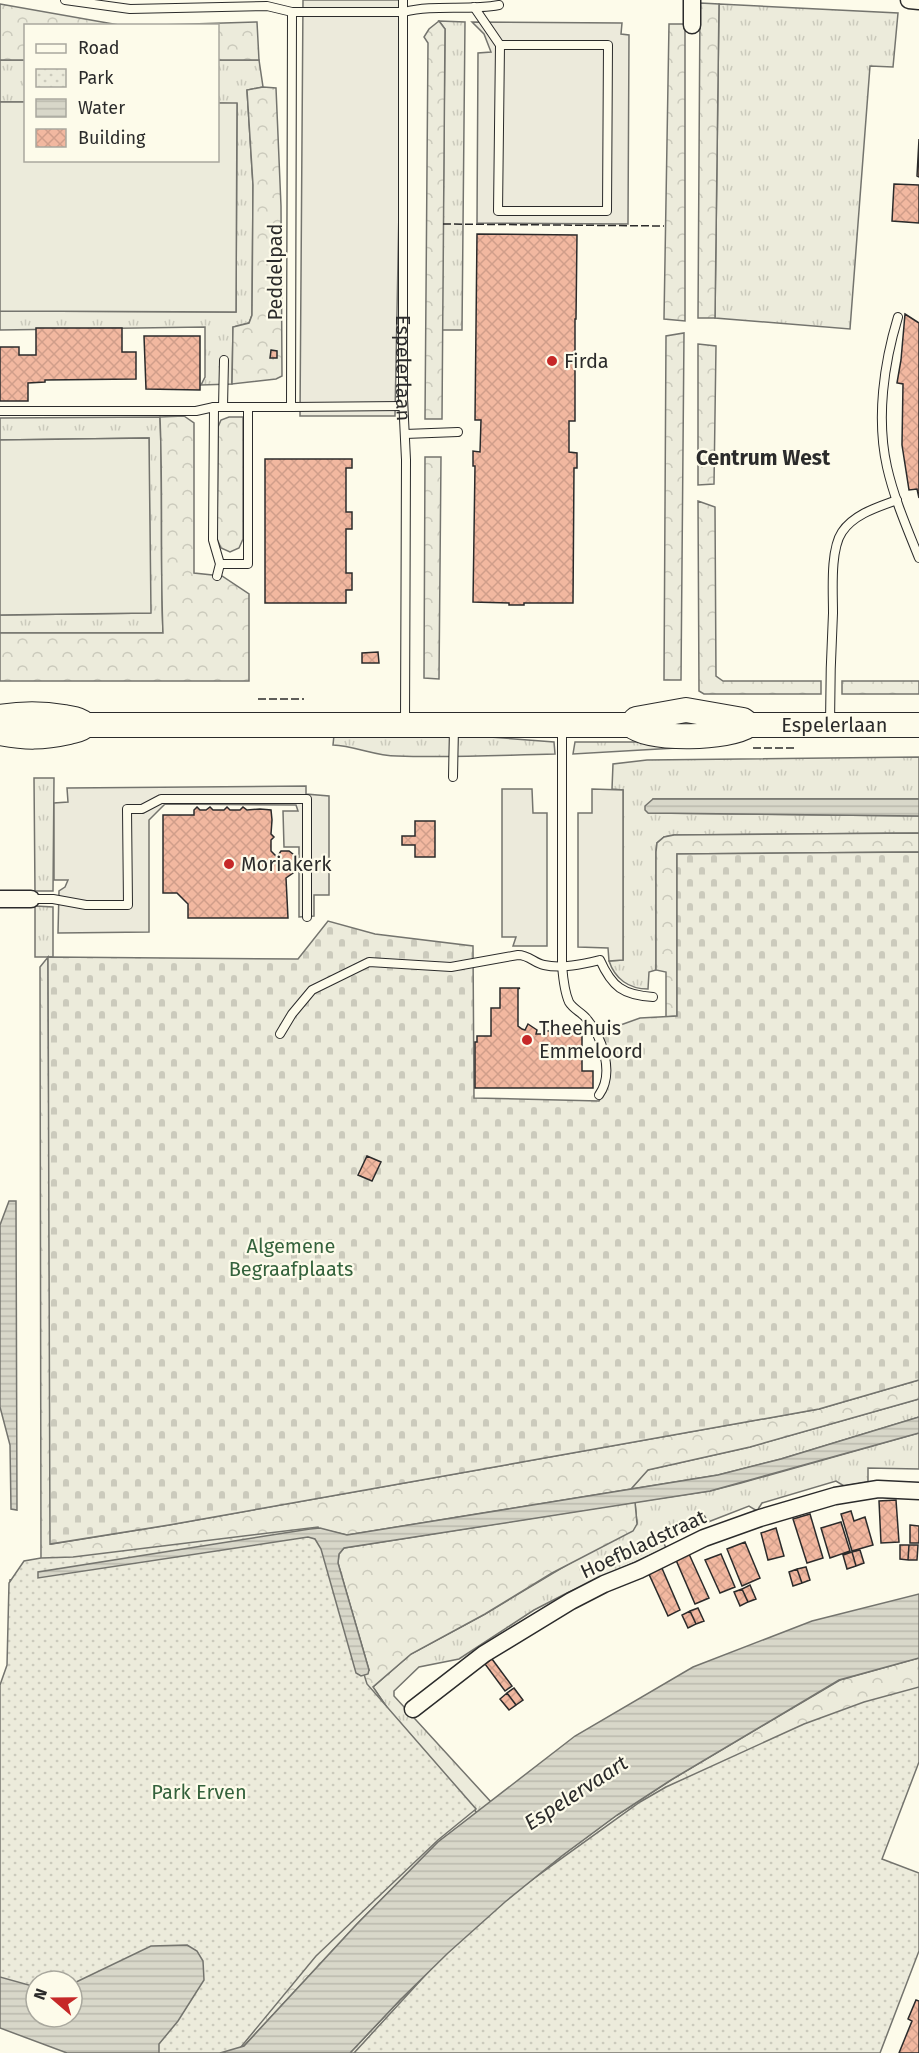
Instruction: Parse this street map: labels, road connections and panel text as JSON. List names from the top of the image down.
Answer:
{
  "streets": {
    "main road": ["Espelerlaan"],
    "street": ["Hoefbladstraat"],
    "lane": ["Peddelpad"]
  },
  "districts": ["Centrum West"],
  "water": ["Espelervaart"],
  "parks": ["Algemene Begraafplaats", "Park Erven"],
  "places": ["Firda", "Moriakerk", "Theehuis Emmeloord"],
  "legend": [
    "Road",
    "Park",
    "Water",
    "Building"
  ],
  "north": "left"
}
